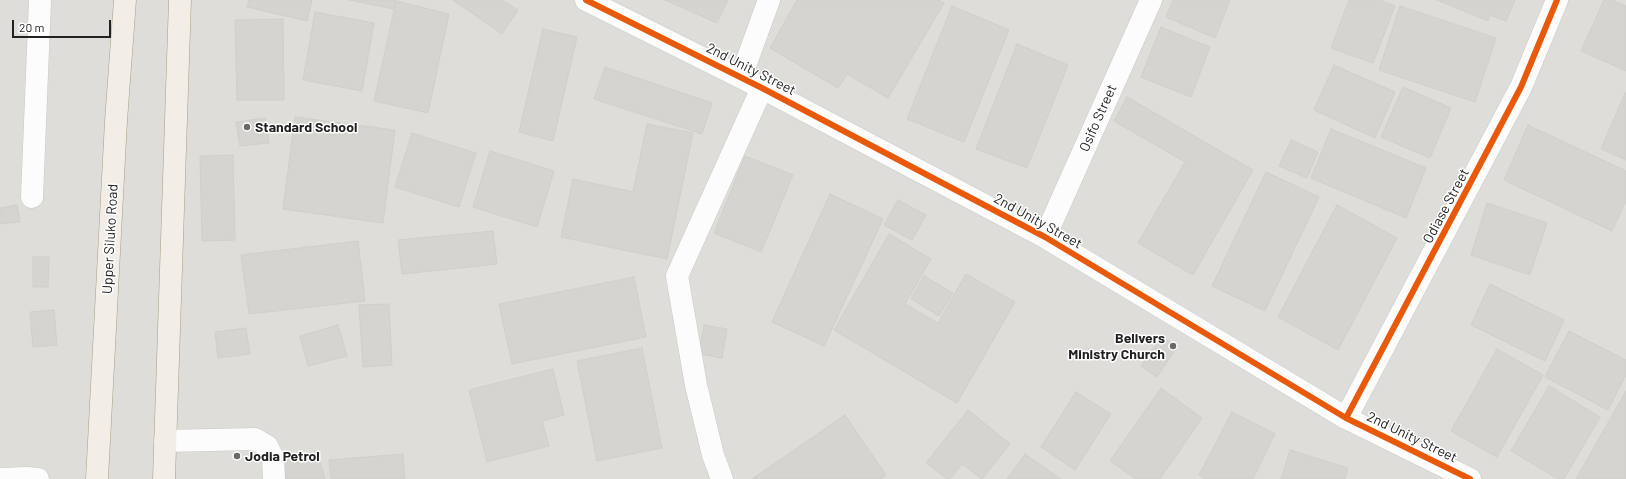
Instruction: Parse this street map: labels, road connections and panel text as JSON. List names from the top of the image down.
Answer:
{
  "streets": {
    "main road": ["Upper Siluko Road"],
    "street": ["2nd Unity Street", "Osifo Street", "Odiase Street"]
  },
  "crossings": [
    ["2nd Unity Street", "Osifo Street"],
    ["2nd Unity Street", "Odiase Street"]
  ],
  "places": ["Standard School", "Belivers Ministry Church", "Jodia Petrol"],
  "scale_bar": "20 m"
}
